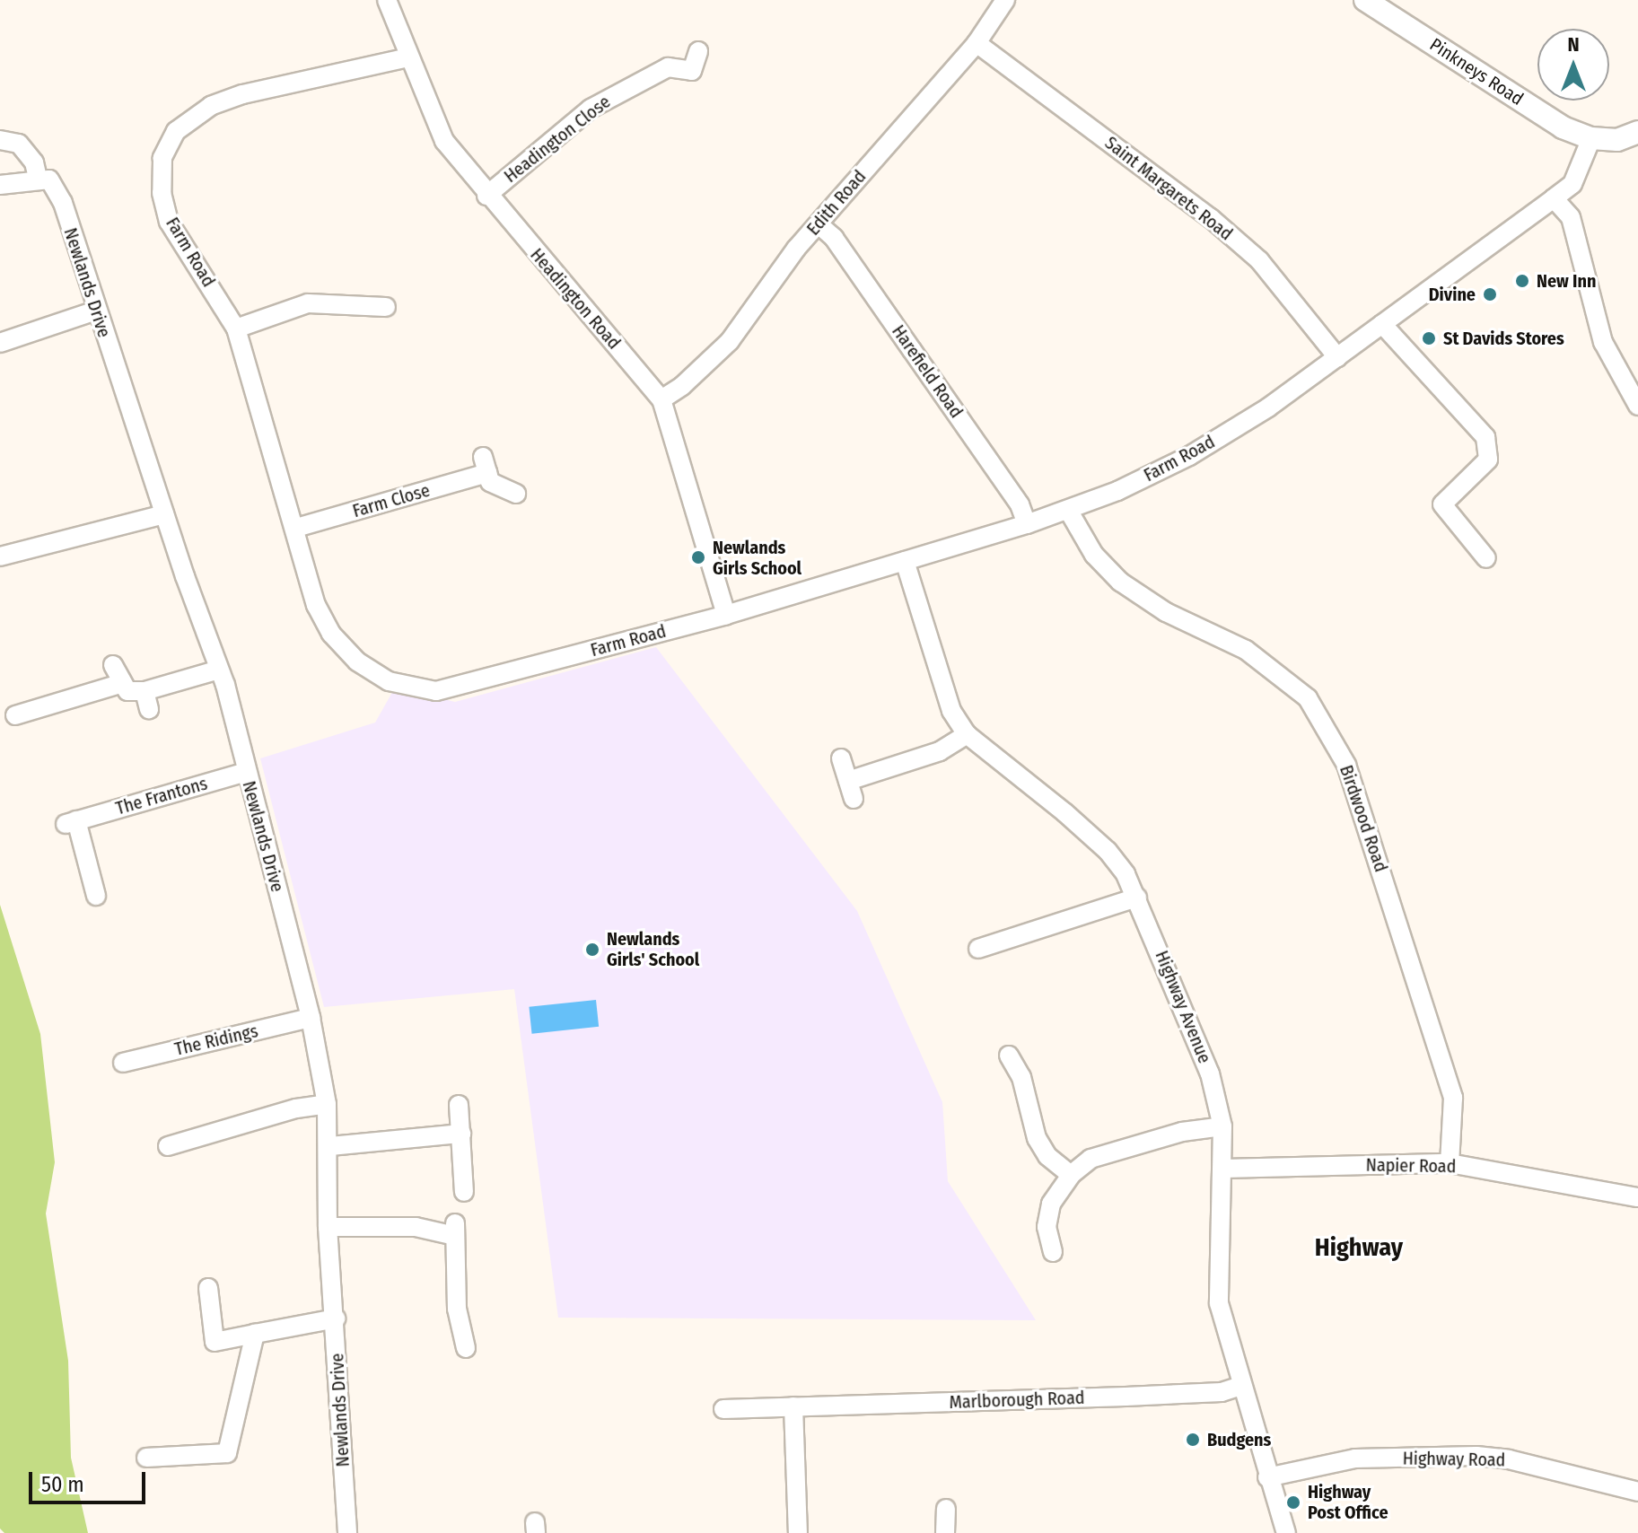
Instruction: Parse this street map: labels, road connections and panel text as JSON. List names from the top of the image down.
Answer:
{
  "streets": {
    "street": [
      "Pinkneys Road",
      "Headington Close",
      "Saint Margarets Road",
      "Edith Road",
      "Farm Road",
      "Newlands Drive",
      "Headington Road",
      "Harefield Road",
      "Farm Close",
      "The Frantons",
      "Birdwood Road",
      "Highway Avenue",
      "The Ridings",
      "Napier Road",
      "Marlborough Road",
      "Highway Road"
    ]
  },
  "crossings": [
    ["Pinkneys Road", "Farm Road"],
    ["Headington Close", "Headington Road"],
    ["Saint Margarets Road", "Edith Road"],
    ["Saint Margarets Road", "Farm Road"],
    ["Edith Road", "Headington Road"],
    ["Edith Road", "Harefield Road"],
    ["Farm Road", "Headington Road"],
    ["Farm Road", "Harefield Road"],
    ["Farm Road", "Farm Close"],
    ["Farm Road", "Birdwood Road"],
    ["Farm Road", "Highway Avenue"],
    ["Newlands Drive", "The Frantons"],
    ["Newlands Drive", "The Ridings"],
    ["Birdwood Road", "Napier Road"],
    ["Highway Avenue", "Napier Road"],
    ["Highway Avenue", "Marlborough Road"],
    ["Highway Avenue", "Highway Road"]
  ],
  "districts": ["Highway"],
  "places": [
    "New Inn",
    "Divine",
    "St Davids Stores",
    "Newlands Girls School",
    "Newlands Girls' School",
    "Budgens",
    "Highway Post Office"
  ],
  "scale_bar": "50 m",
  "north": "top"
}
